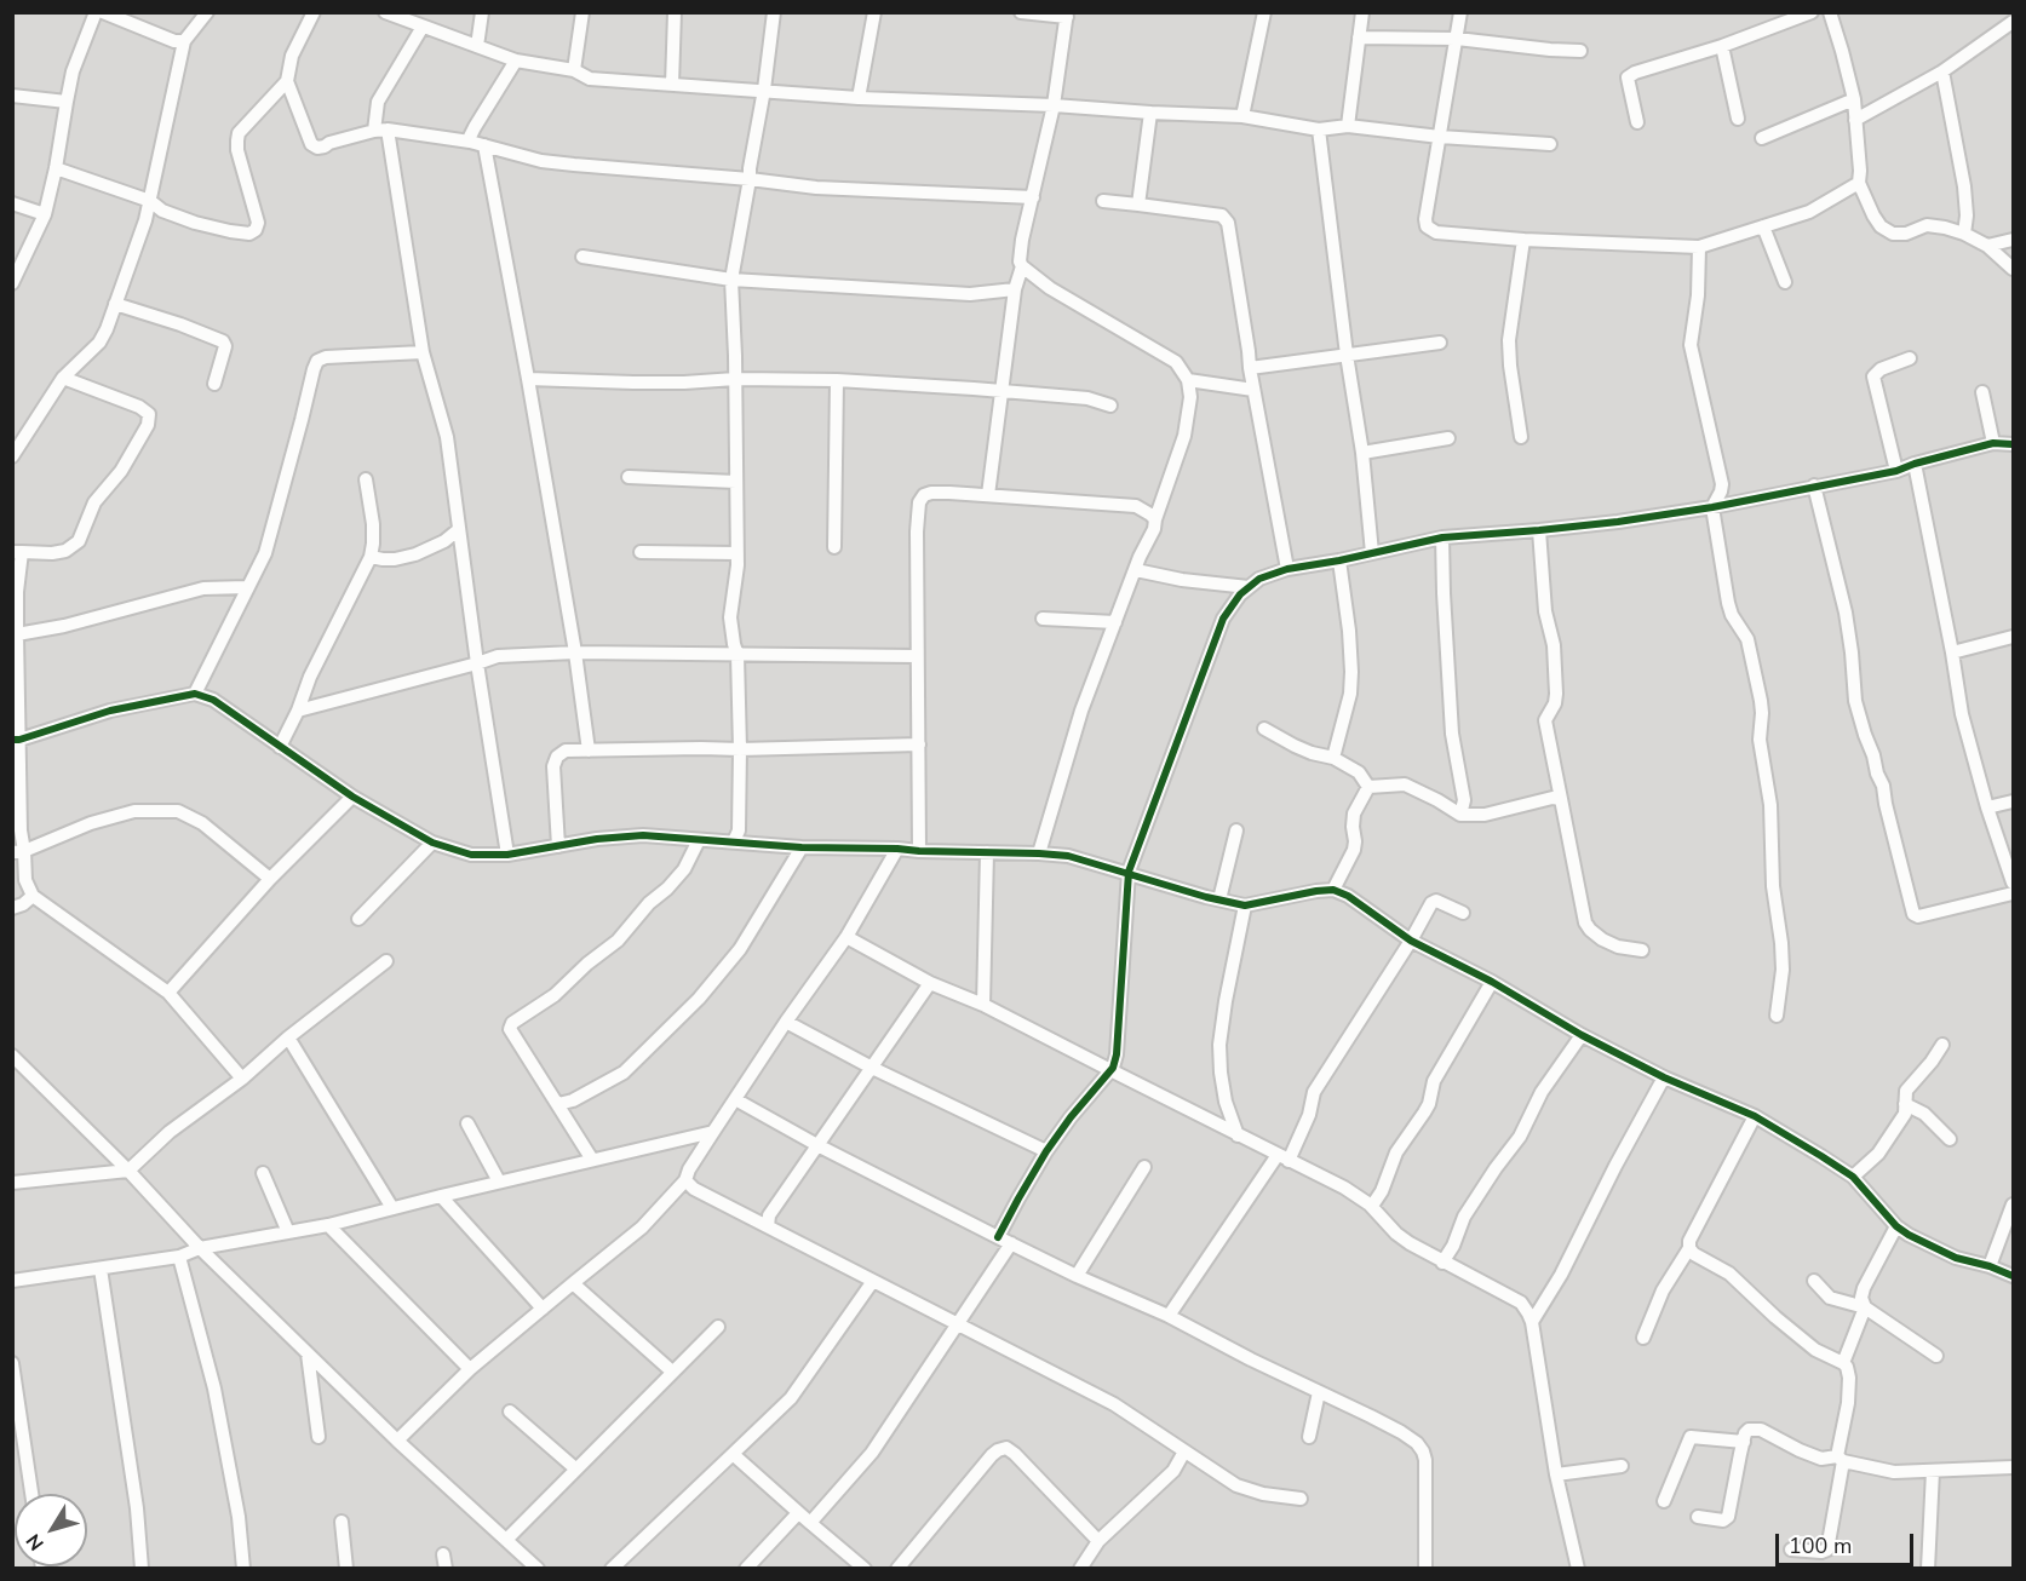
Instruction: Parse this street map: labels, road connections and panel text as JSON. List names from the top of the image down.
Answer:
{
  "scale_bar": "100 m",
  "north": "bottom left"
}
